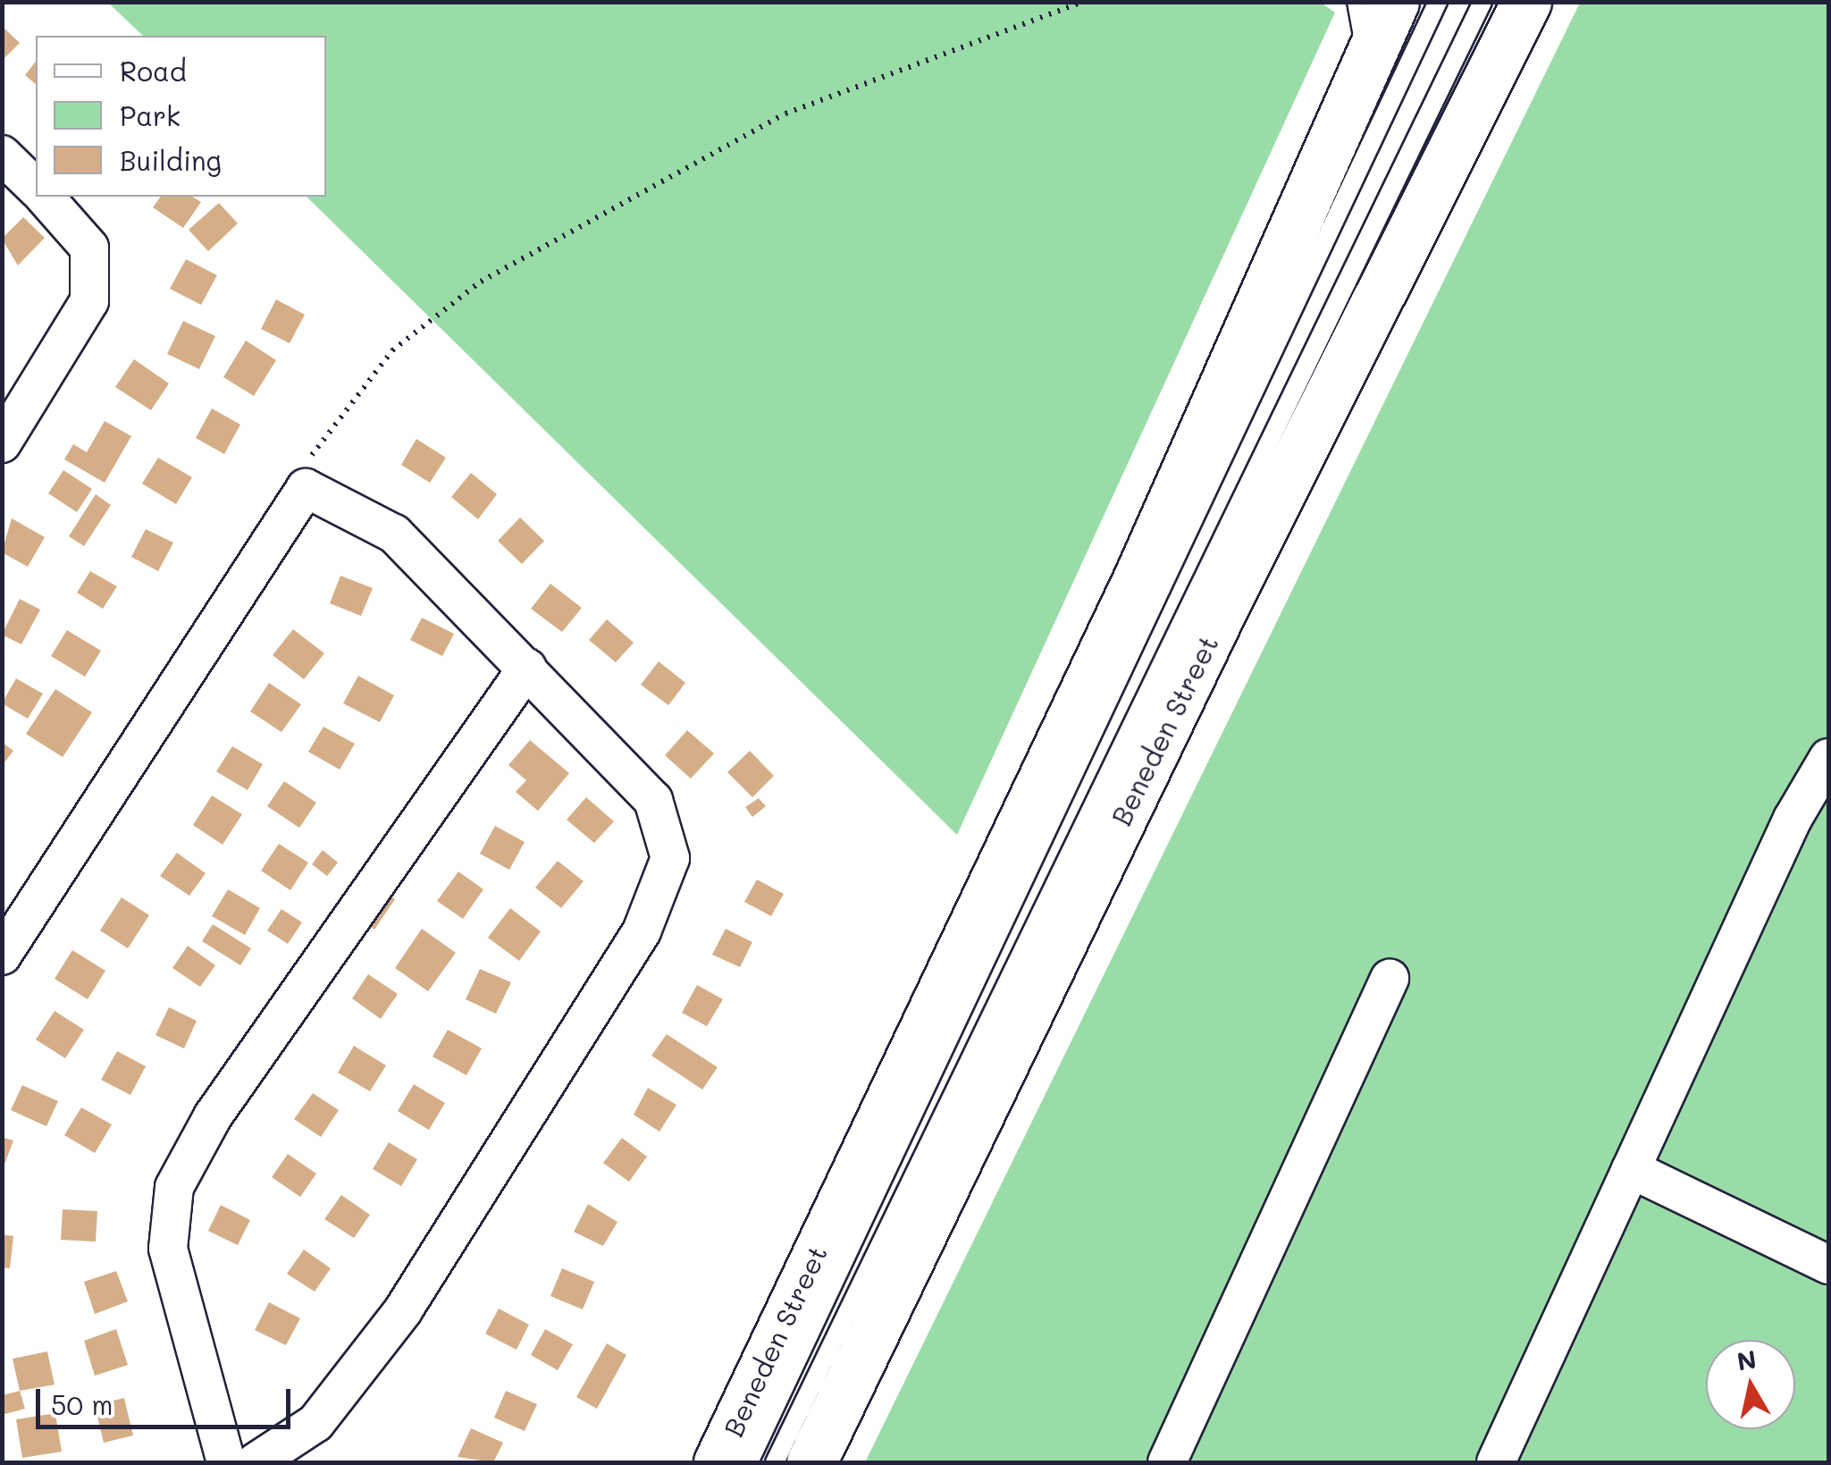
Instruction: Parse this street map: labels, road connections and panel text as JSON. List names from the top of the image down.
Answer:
{
  "streets": {
    "main road": ["Beneden Street"]
  },
  "legend": ["Road", "Park", "Building"],
  "scale_bar": "50 m",
  "north": "top"
}
